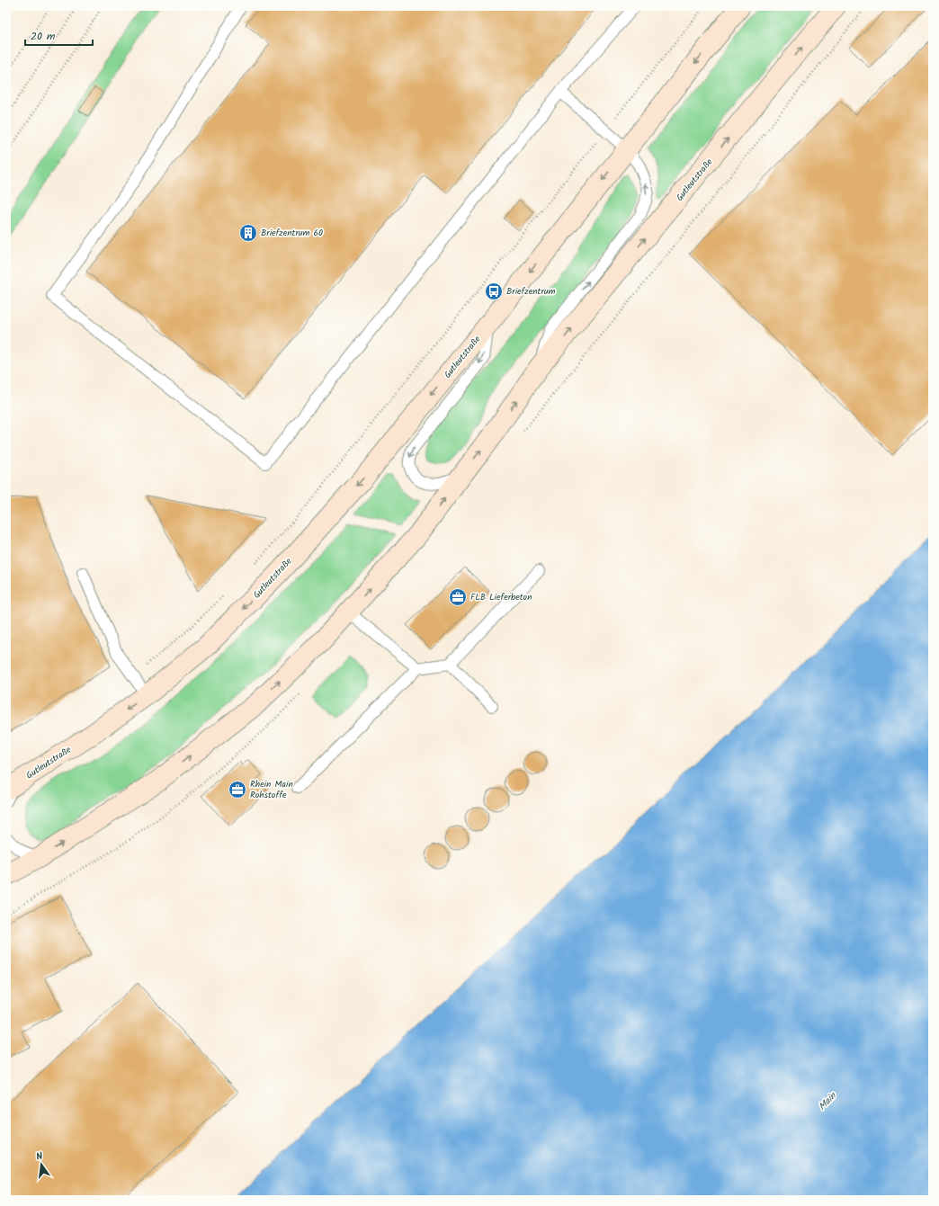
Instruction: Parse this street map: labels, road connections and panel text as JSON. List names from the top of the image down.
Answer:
{
  "streets": {
    "main road": ["Gutleutstraße"]
  },
  "water": ["Main"],
  "places": {
    "building": ["Briefzentrum 60"],
    "bus stop": ["Briefzentrum"],
    "office": ["FLB Lieferbeton", "Rhein Main Rohstoffe"]
  },
  "scale_bar": "20 m",
  "north": "top"
}
